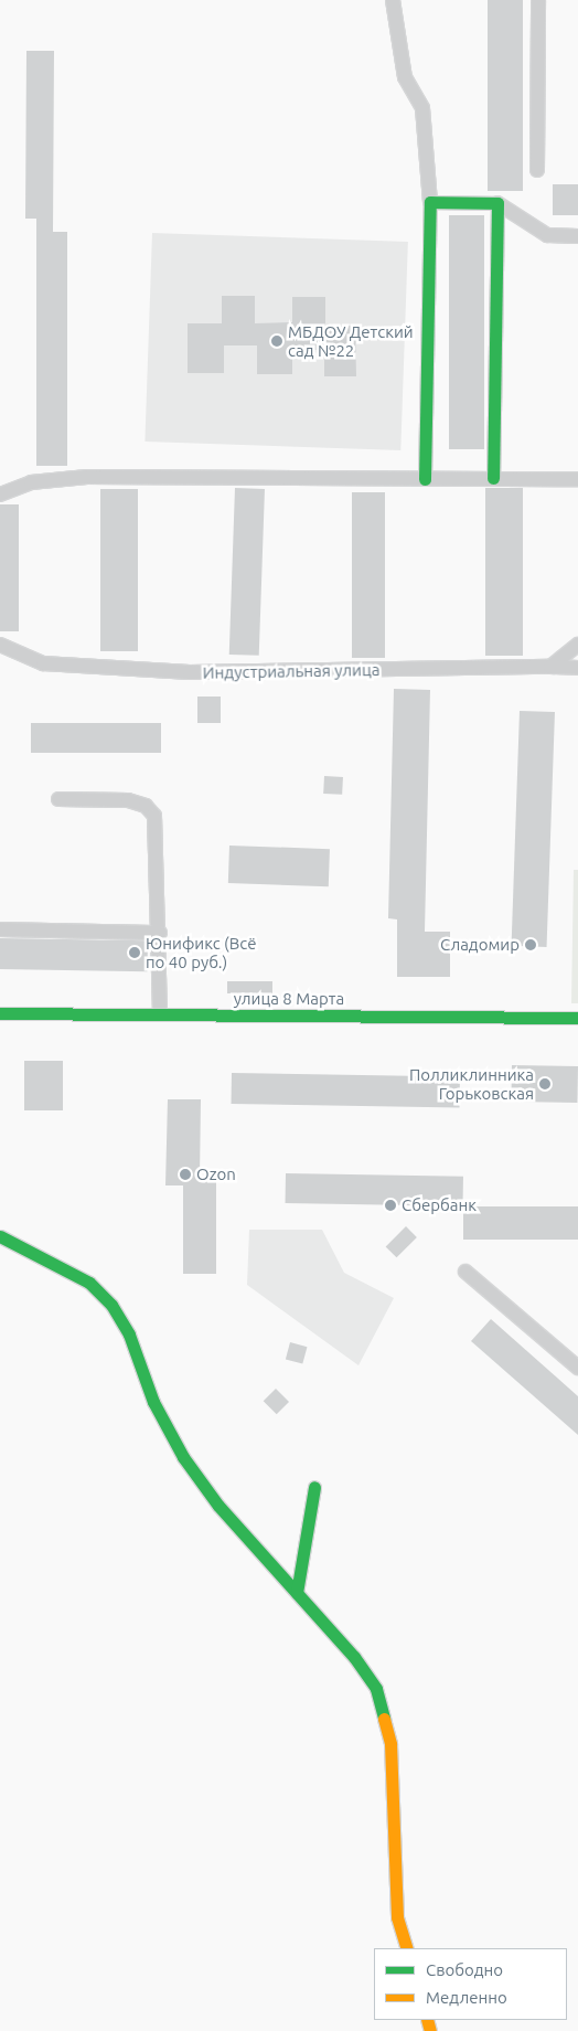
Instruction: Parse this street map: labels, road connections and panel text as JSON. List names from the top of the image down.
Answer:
{
  "streets": {
    "street": ["Индустриальная улица", "улица 8 Марта"]
  },
  "places": [
    "МБДОУ Детский сад №22",
    "Сладомир",
    "Юнификс (Всё по 40 руб.)",
    "Полликлинника Горьковская",
    "Ozon",
    "Сбербанк"
  ],
  "legend": ["Свободно", "Медленно"]
}
